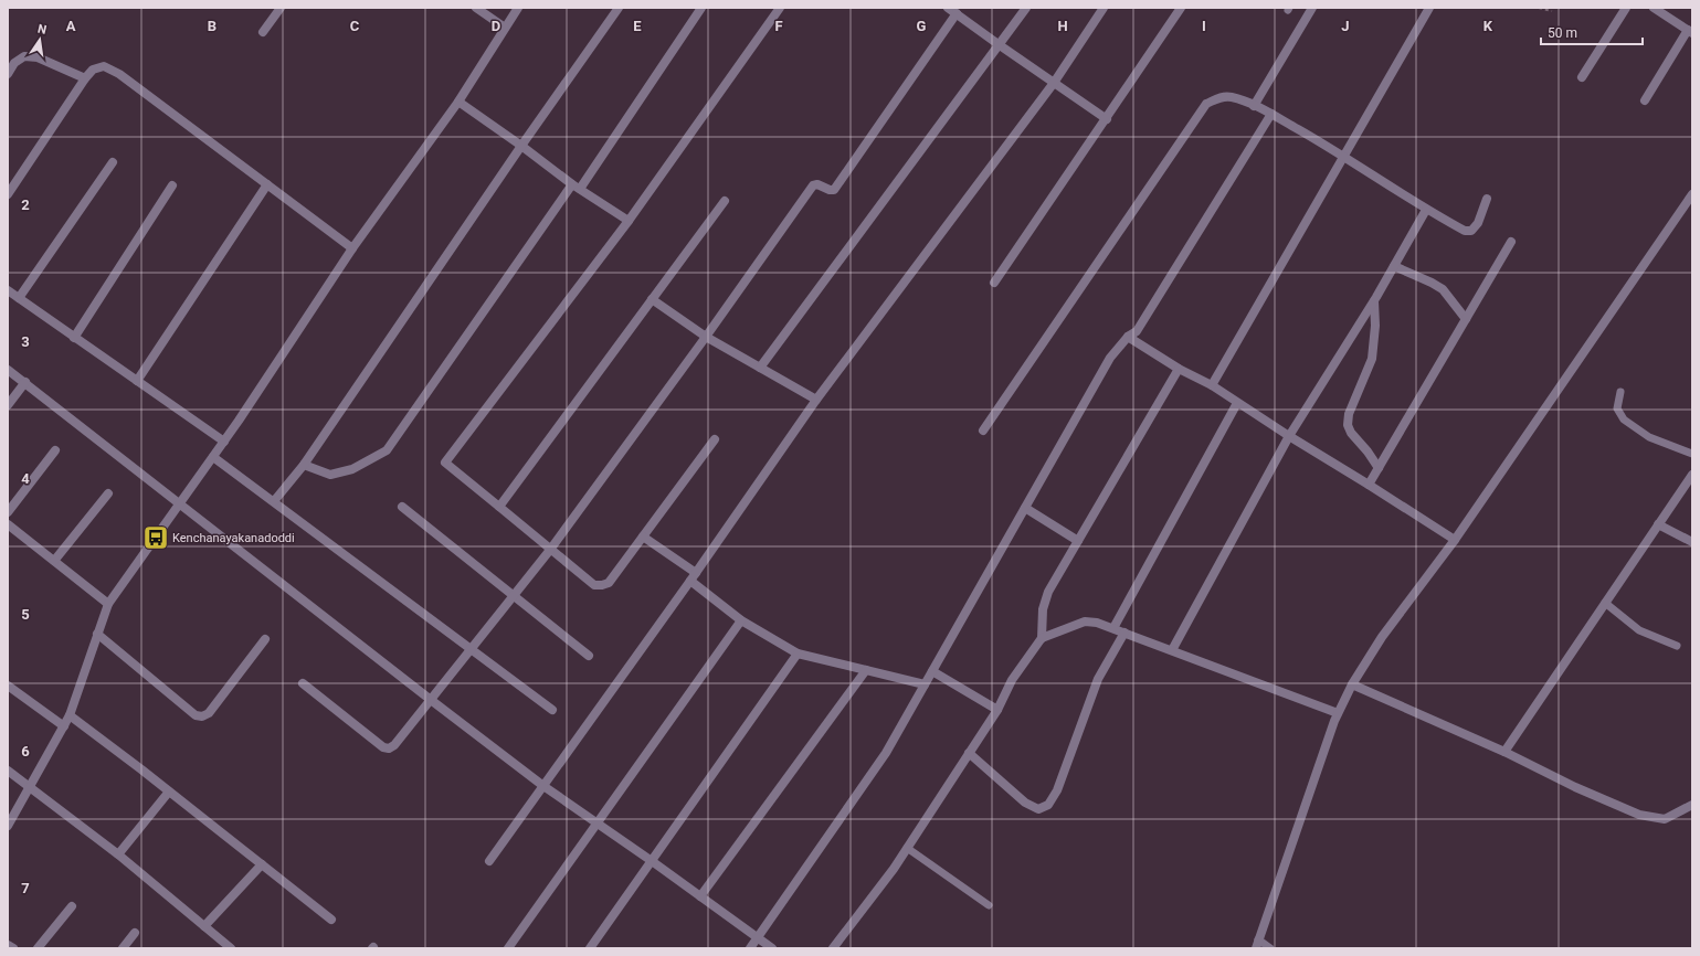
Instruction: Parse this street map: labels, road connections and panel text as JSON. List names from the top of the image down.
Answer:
{
  "places": {
    "bus stop": ["Kenchanayakanadoddi"]
  },
  "scale_bar": "50 m",
  "north": "top",
  "grid": {
    "columns": [
      "A",
      "B",
      "C",
      "D",
      "E",
      "F",
      "G",
      "H",
      "I",
      "J",
      "K"
    ],
    "rows": [
      "2",
      "3",
      "4",
      "5",
      "6",
      "7"
    ]
  }
}
